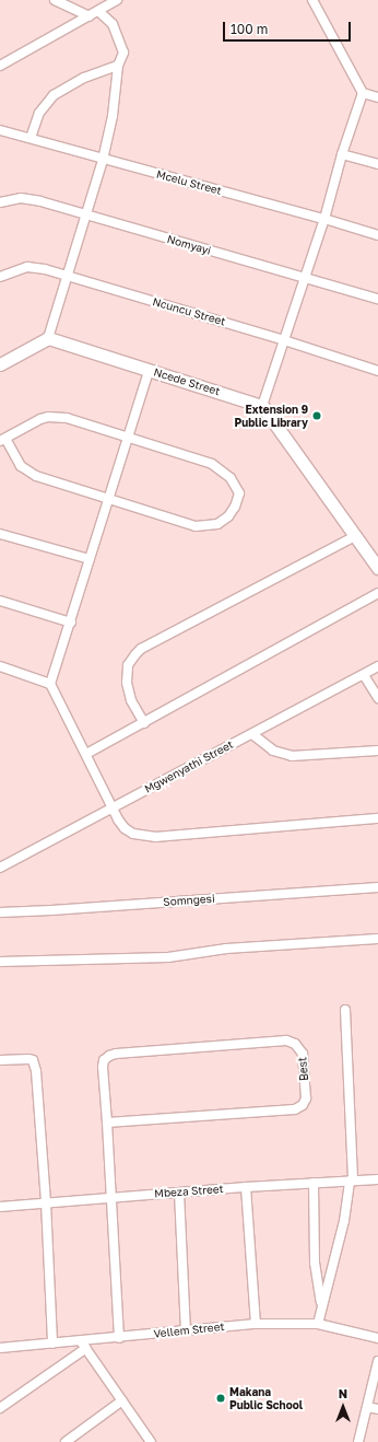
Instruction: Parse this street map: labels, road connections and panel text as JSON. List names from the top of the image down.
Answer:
{
  "streets": {
    "street": [
      "Mcelu Street",
      "Nomyayi",
      "Ncuncu Street",
      "Ncede Street",
      "Mgwenyathi Street",
      "Somngesi",
      "Best",
      "Mbeza Street",
      "Vellem Street"
    ]
  },
  "crossings": [
    ["Best", "Mbeza Street"],
    ["Best", "Vellem Street"]
  ],
  "places": ["Extension 9 Public Library", "Makana Public School"],
  "scale_bar": "100 m",
  "north": "top"
}
